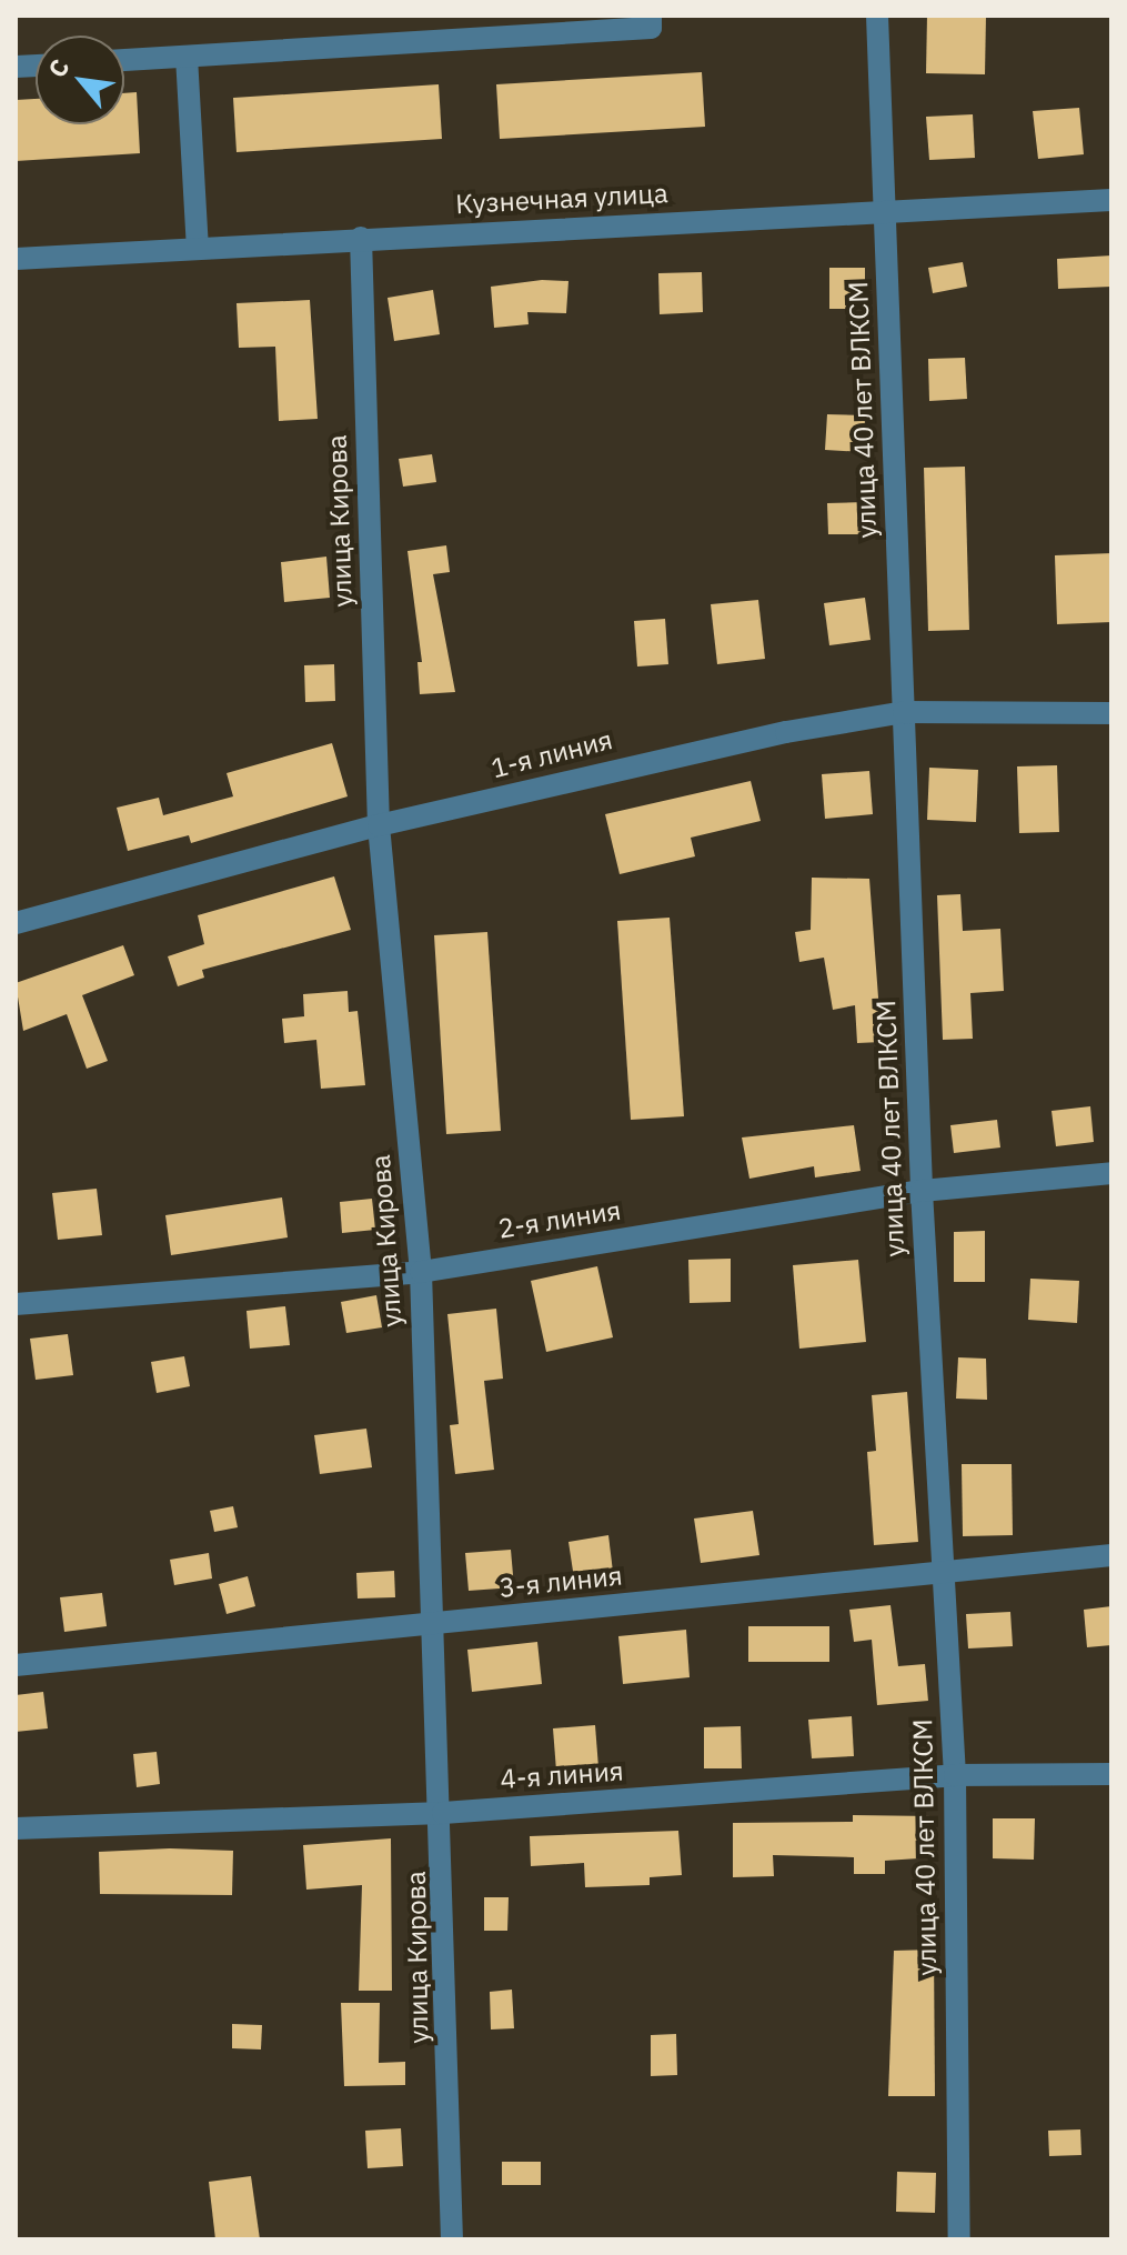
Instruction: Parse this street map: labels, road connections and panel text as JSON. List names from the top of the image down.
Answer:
{
  "streets": {
    "street": [
      "Кузнечная улица",
      "улица 40 лет ВЛКСМ",
      "улица Кирова",
      "1-я линия",
      "2-я линия",
      "3-я линия",
      "4-я линия"
    ]
  },
  "crossings": [
    ["Кузнечная улица", "улица 40 лет ВЛКСМ"],
    ["Кузнечная улица", "улица Кирова"],
    ["улица 40 лет ВЛКСМ", "1-я линия"],
    ["улица 40 лет ВЛКСМ", "2-я линия"],
    ["улица 40 лет ВЛКСМ", "3-я линия"],
    ["улица 40 лет ВЛКСМ", "4-я линия"],
    ["улица Кирова", "1-я линия"],
    ["улица Кирова", "2-я линия"],
    ["улица Кирова", "3-я линия"],
    ["улица Кирова", "4-я линия"]
  ],
  "north": "top left"
}
